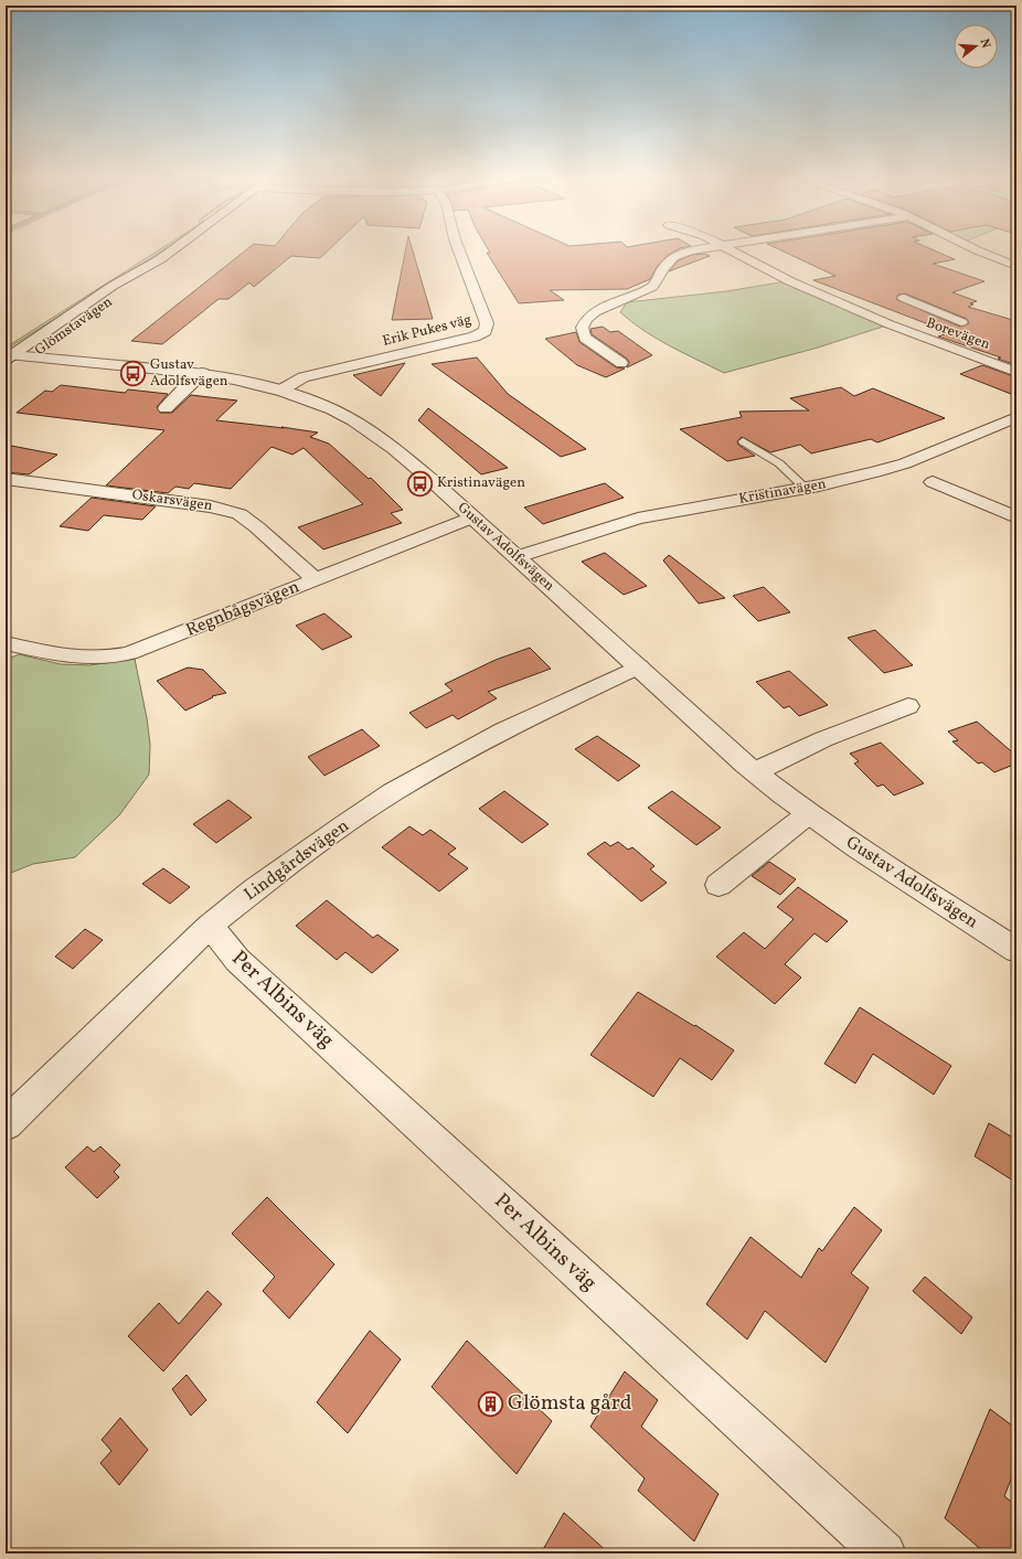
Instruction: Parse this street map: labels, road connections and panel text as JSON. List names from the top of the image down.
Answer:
{
  "streets": {
    "street": [
      "Glömstavägen",
      "Erik Pukes väg",
      "Borevägen",
      "Kristinavägen",
      "Oskarsvägen",
      "Gustav Adolfsvägen",
      "Regnbågsvägen",
      "Lindgårdsvägen",
      "Per Albins väg"
    ]
  },
  "crossings": [
    ["Glömstavägen", "Gustav Adolfsvägen"],
    ["Erik Pukes väg", "Gustav Adolfsvägen"],
    ["Kristinavägen", "Gustav Adolfsvägen"],
    ["Oskarsvägen", "Regnbågsvägen"],
    ["Gustav Adolfsvägen", "Regnbågsvägen"],
    ["Gustav Adolfsvägen", "Lindgårdsvägen"],
    ["Lindgårdsvägen", "Per Albins väg"]
  ],
  "places": {
    "bus stop": ["Gustav Adolfsvägen", "Kristinavägen"],
    "building": ["Glömsta gård"]
  },
  "north": "right"
}
